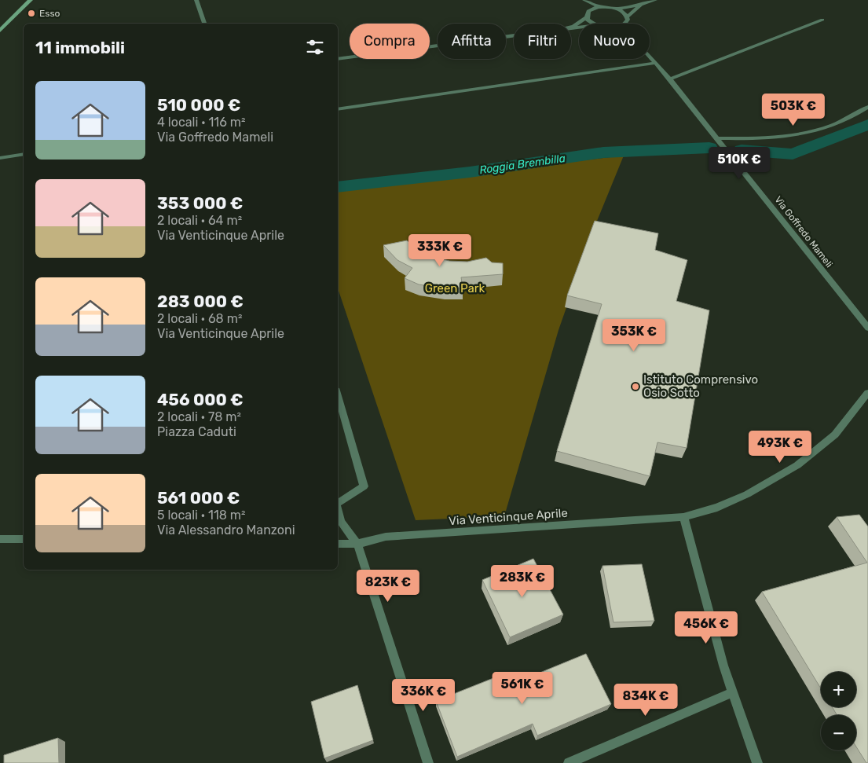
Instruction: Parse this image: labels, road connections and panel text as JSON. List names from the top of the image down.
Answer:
{
  "streets": {
    "street": ["Via Goffredo Mameli", "Via Venticinque Aprile"]
  },
  "water": ["Roggia Brembilla"],
  "parks": ["Green Park"],
  "places": ["Esso", "Istituto Comprensivo Osio Sotto"],
  "page": {
    "chip": [
      "Compra",
      "Affitta",
      "Filtri",
      "Nuovo"
    ],
    "heading": "11 immobili",
    "list": [
      {
        "name": "510 000 €",
        "note": "4 locali · 116 m² · Via Goffredo Mameli"
      },
      {
        "name": "353 000 €",
        "note": "2 locali · 64 m² · Via Venticinque Aprile"
      },
      {
        "name": "283 000 €",
        "note": "2 locali · 68 m² · Via Venticinque Aprile"
      },
      {
        "name": "456 000 €",
        "note": "2 locali · 78 m² · Piazza Caduti"
      },
      {
        "name": "561 000 €",
        "note": "5 locali · 118 m² · Via Alessandro Manzoni"
      }
    ],
    "price": [
      "503K €",
      "510K €",
      "333K €",
      "353K €",
      "493K €",
      "283K €",
      "823K €",
      "456K €",
      "561K €",
      "336K €",
      "834K €"
    ],
    "map_buttons": ["+", "−"]
  }
}
